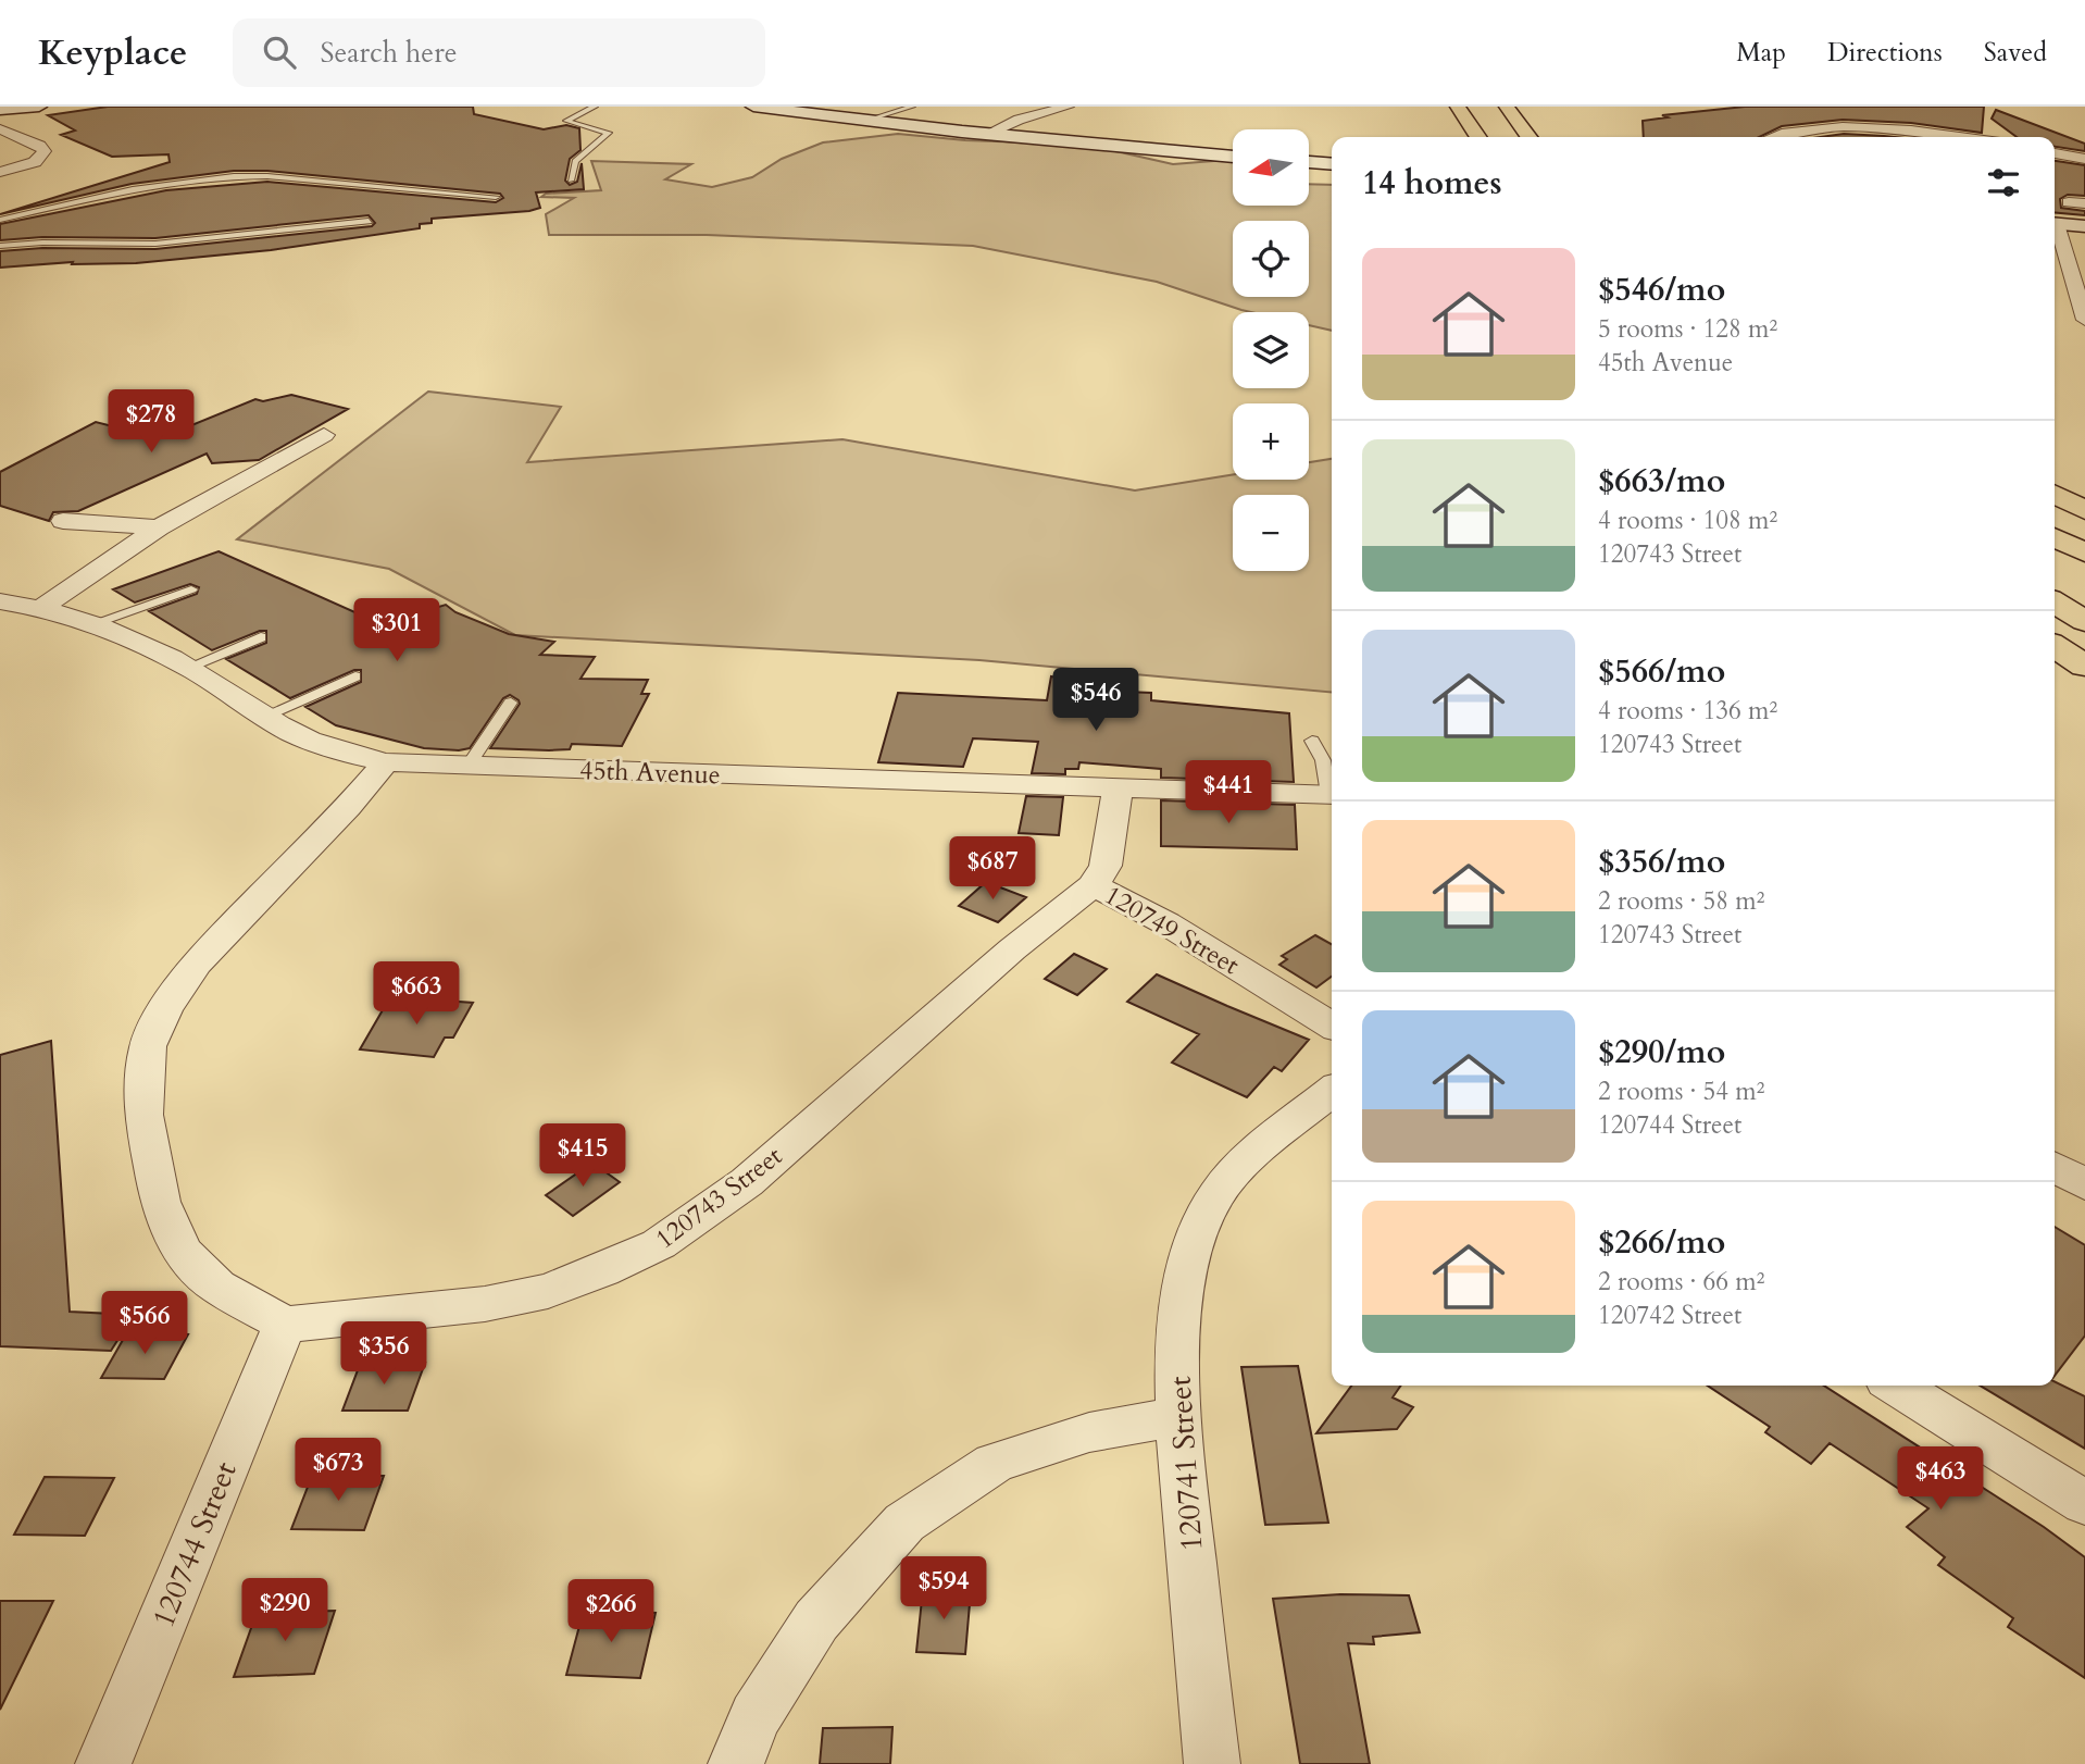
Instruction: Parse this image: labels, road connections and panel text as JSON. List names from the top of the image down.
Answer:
{
  "streets": {
    "street": [
      "45th Avenue",
      "120749 Street",
      "120743 Street",
      "120741 Street",
      "120744 Street"
    ]
  },
  "crossings": [
    ["45th Avenue", "120749 Street"],
    ["120749 Street", "120743 Street"],
    ["120743 Street", "120744 Street"]
  ],
  "north": "left",
  "page": {
    "header": "Keyplace",
    "search": "Search here",
    "nav": ["Map", "Directions", "Saved"],
    "map_buttons": ["+", "−"],
    "heading": "14 homes",
    "list": [
      {
        "name": "$546/mo",
        "note": "5 rooms · 128 m² · 45th Avenue"
      },
      {
        "name": "$663/mo",
        "note": "4 rooms · 108 m² · 120743 Street"
      },
      {
        "name": "$566/mo",
        "note": "4 rooms · 136 m² · 120743 Street"
      },
      {
        "name": "$356/mo",
        "note": "2 rooms · 58 m² · 120743 Street"
      },
      {
        "name": "$290/mo",
        "note": "2 rooms · 54 m² · 120744 Street"
      },
      {
        "name": "$266/mo",
        "note": "2 rooms · 66 m² · 120742 Street"
      }
    ],
    "price": [
      "$278",
      "$301",
      "$546",
      "$441",
      "$687",
      "$663",
      "$415",
      "$566",
      "$356",
      "$673",
      "$463",
      "$594",
      "$290",
      "$266"
    ]
  }
}
